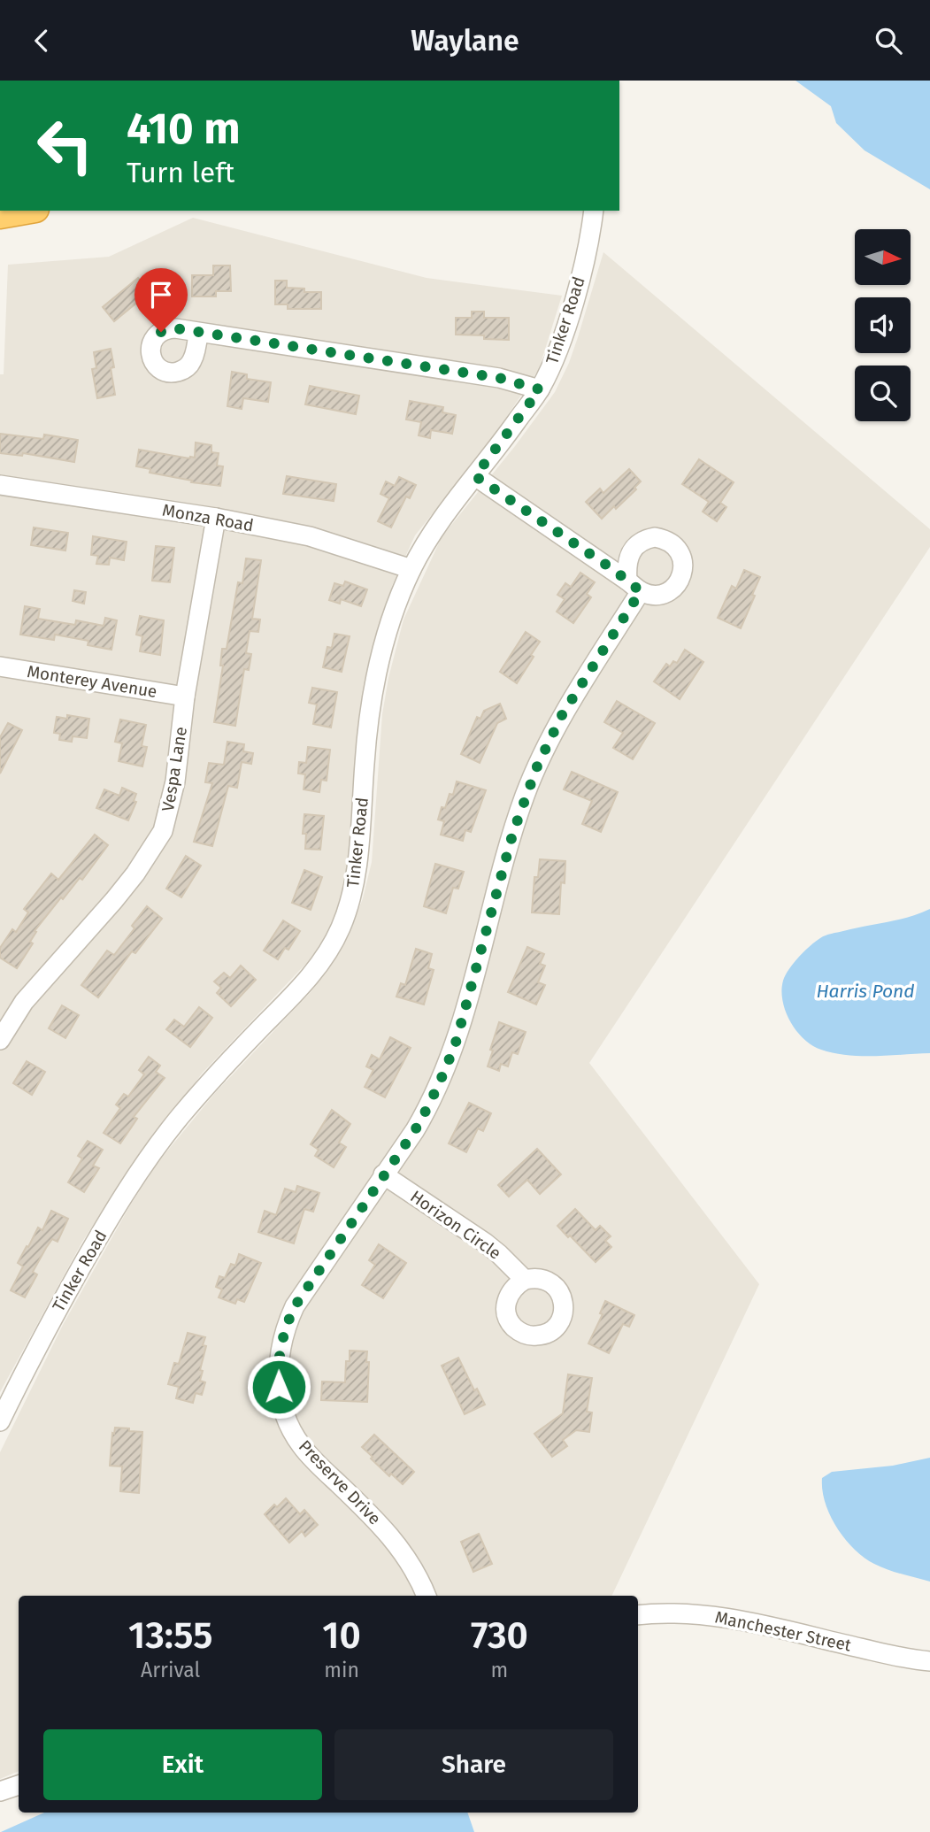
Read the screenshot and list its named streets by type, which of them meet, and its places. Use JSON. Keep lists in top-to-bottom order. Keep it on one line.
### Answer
{"streets":{"street":["Tinker Road","Monza Road","Monterey Avenue","Vespa Lane","Horizon Circle","Preserve Drive","Manchester Street"]},"crossings":[["Tinker Road","Monza Road"],["Tinker Road","Preserve Drive"],["Monza Road","Vespa Lane"],["Monterey Avenue","Vespa Lane"],["Horizon Circle","Preserve Drive"]],"water":["Harris Pond"],"north":"right","page":{"header":"Waylane","turn":["410 m","Turn left"],"eta":["13:55","Arrival","10","min","730","m"],"buttons":["Exit","Share"]}}
